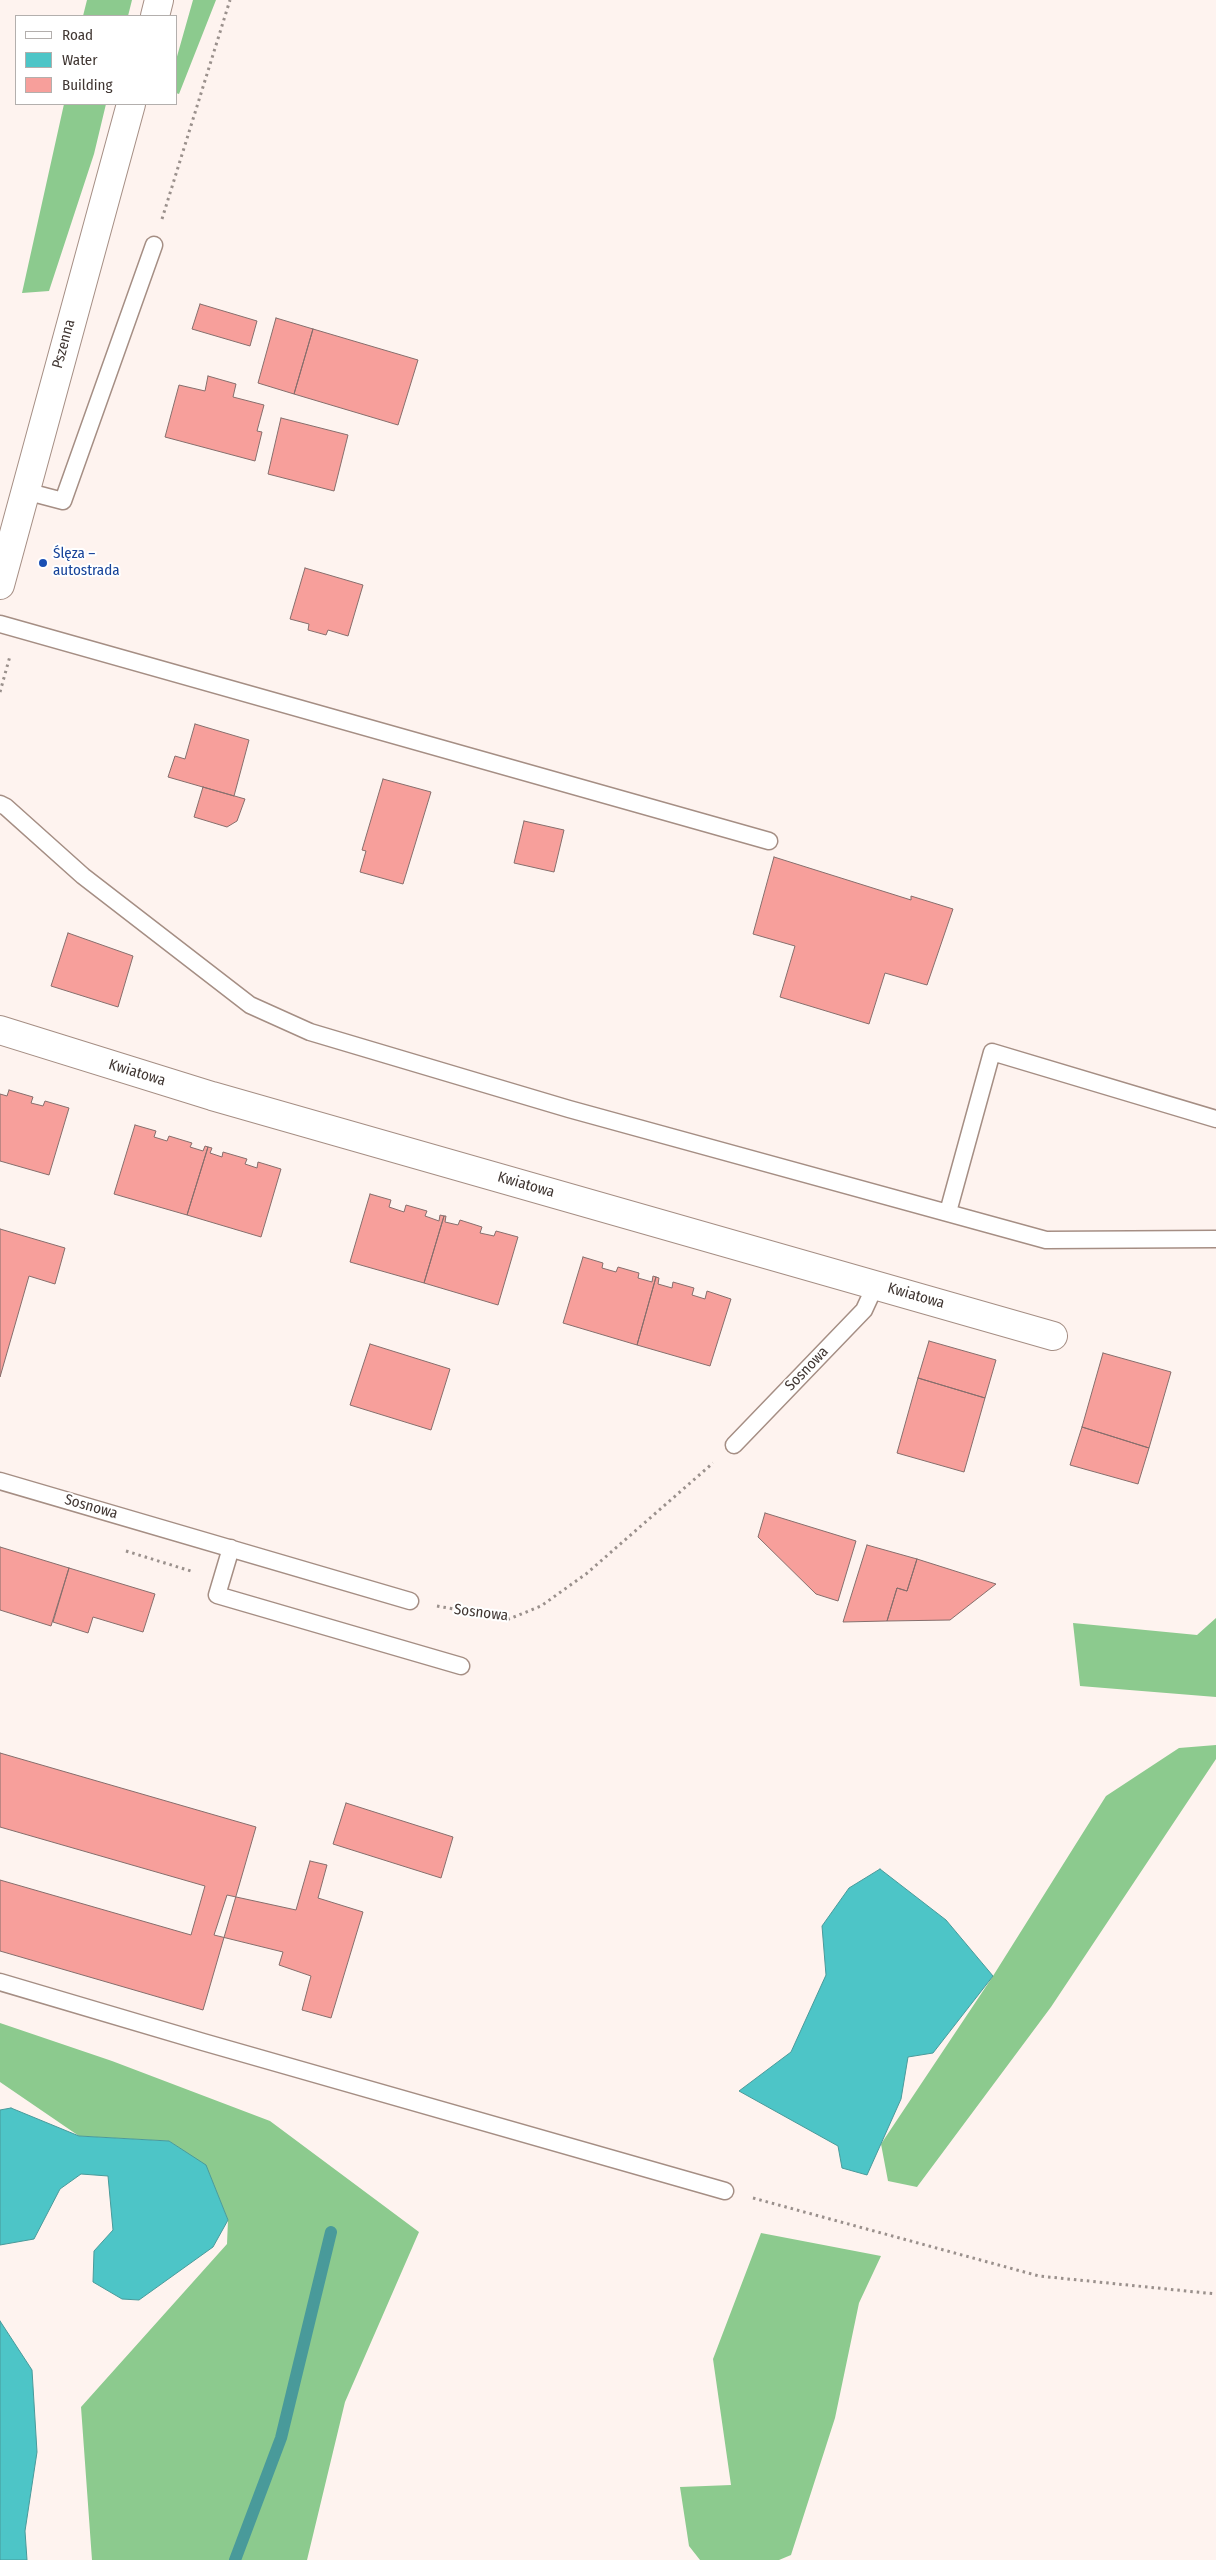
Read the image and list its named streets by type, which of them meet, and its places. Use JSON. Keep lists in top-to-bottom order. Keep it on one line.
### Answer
{"streets":{"street":["Pszenna","Kwiatowa"],"lane":["Sosnowa"]},"crossings":[["Kwiatowa","Sosnowa"]],"places":["Ślęza – autostrada"],"legend":["Road","Water","Building"]}
